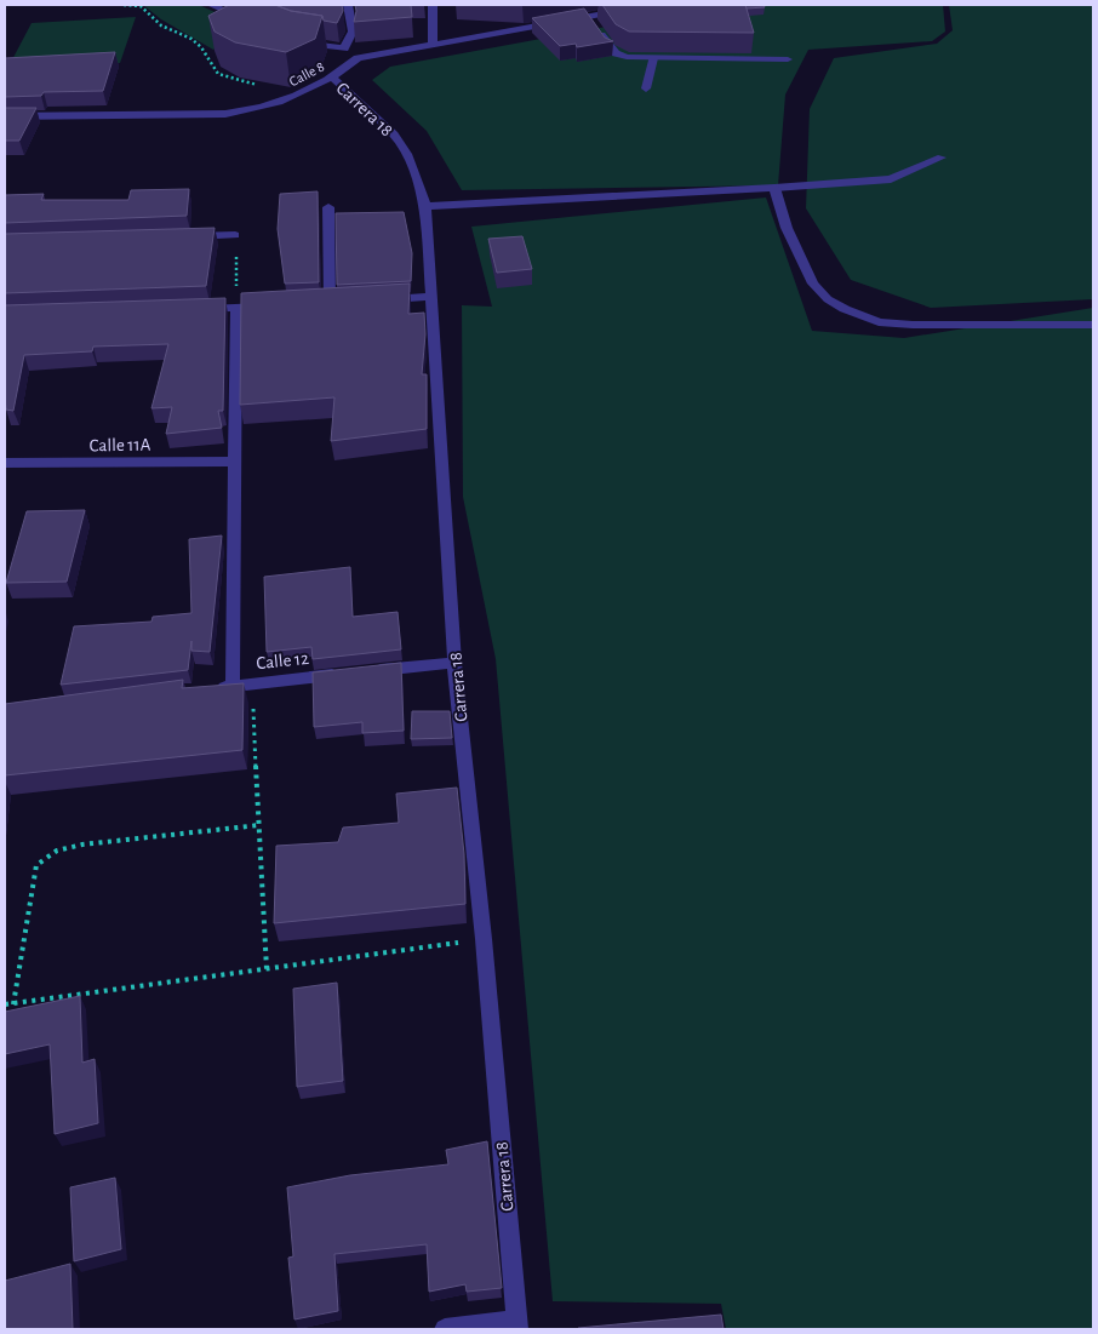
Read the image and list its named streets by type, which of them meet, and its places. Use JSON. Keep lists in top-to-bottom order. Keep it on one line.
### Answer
{"streets":{"street":["Calle 8","Carrera 18","Calle 11A","Calle 12"]},"crossings":[["Calle 8","Carrera 18"],["Carrera 18","Calle 12"]]}
